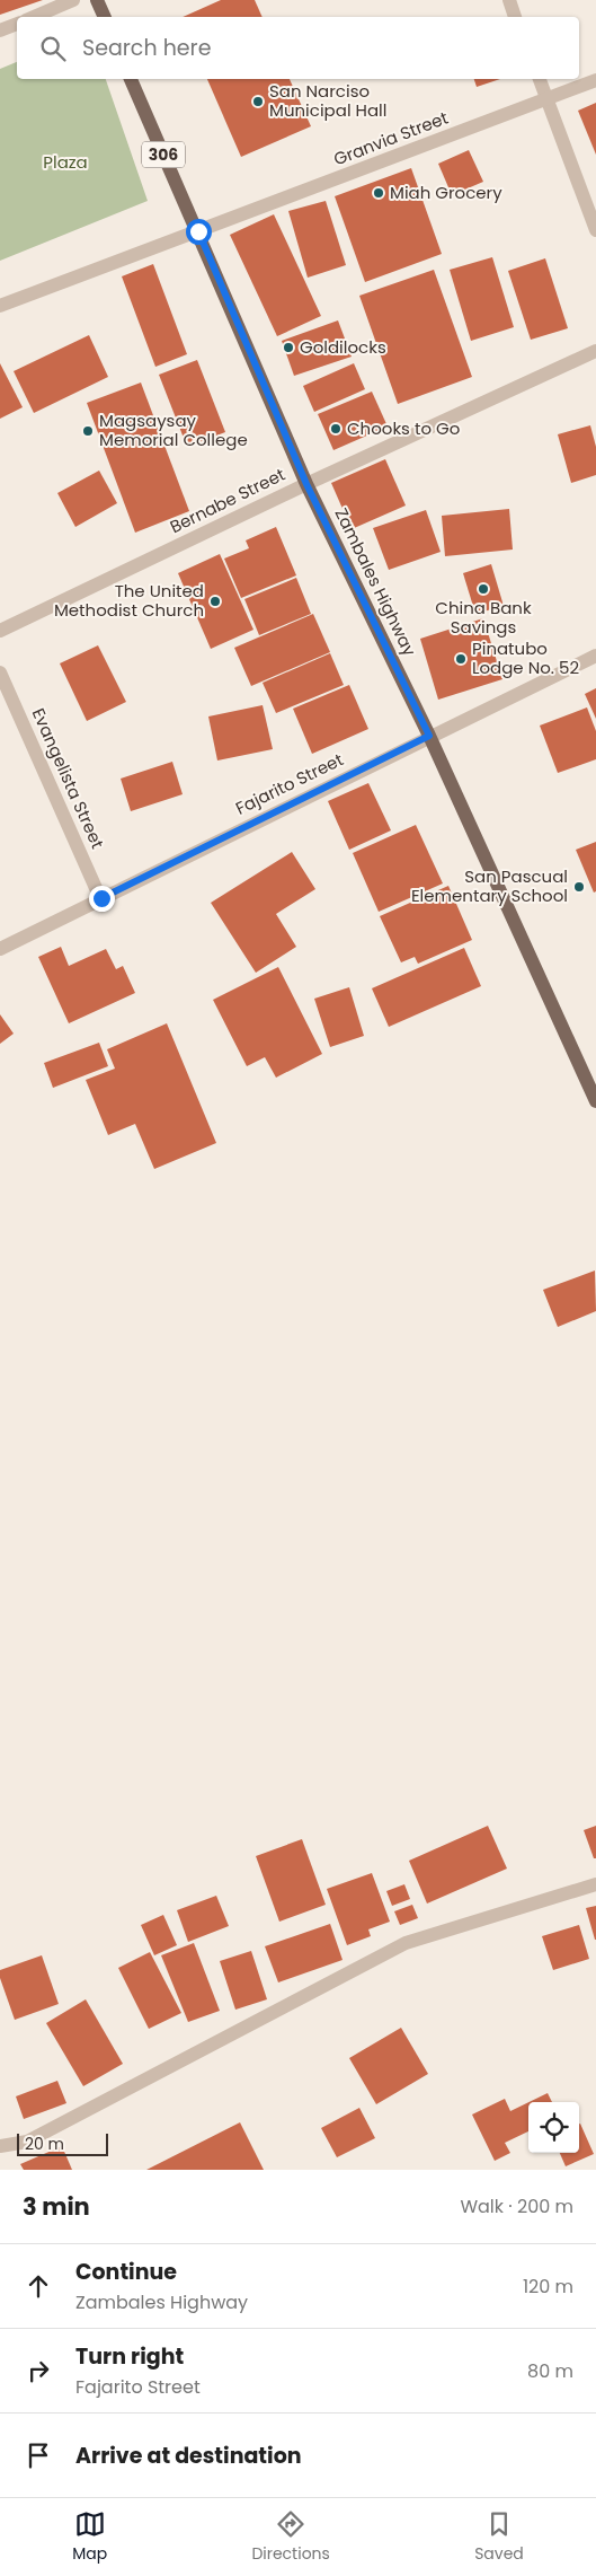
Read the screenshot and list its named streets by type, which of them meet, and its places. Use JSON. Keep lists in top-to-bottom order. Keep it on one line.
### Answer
{"streets":{"main road":["306","Zambales Highway"],"street":["Granvia Street","Bernabe Street","Evangelista Street","Fajarito Street"]},"crossings":[["Granvia Street","Zambales Highway"],["Bernabe Street","Zambales Highway"],["Zambales Highway","Fajarito Street"],["Evangelista Street","Fajarito Street"]],"parks":["Plaza"],"places":["San Narciso Municipal Hall","Miah Grocery","Goldilocks","Chooks to Go","Magsaysay Memorial College","China Bank Savings","The United Methodist Church","Pinatubo Lodge No. 52","San Pascual Elementary School"],"scale_bar":"20 m","page":{"search":"Search here","scale":"20 m","heading":["3 min","Walk · 200 m"],"list":[["Continue","Zambales Highway","120 m"],["Turn right","Fajarito Street","80 m"],"Arrive at destination"],"nav":["Map","Directions","Saved"]}}
